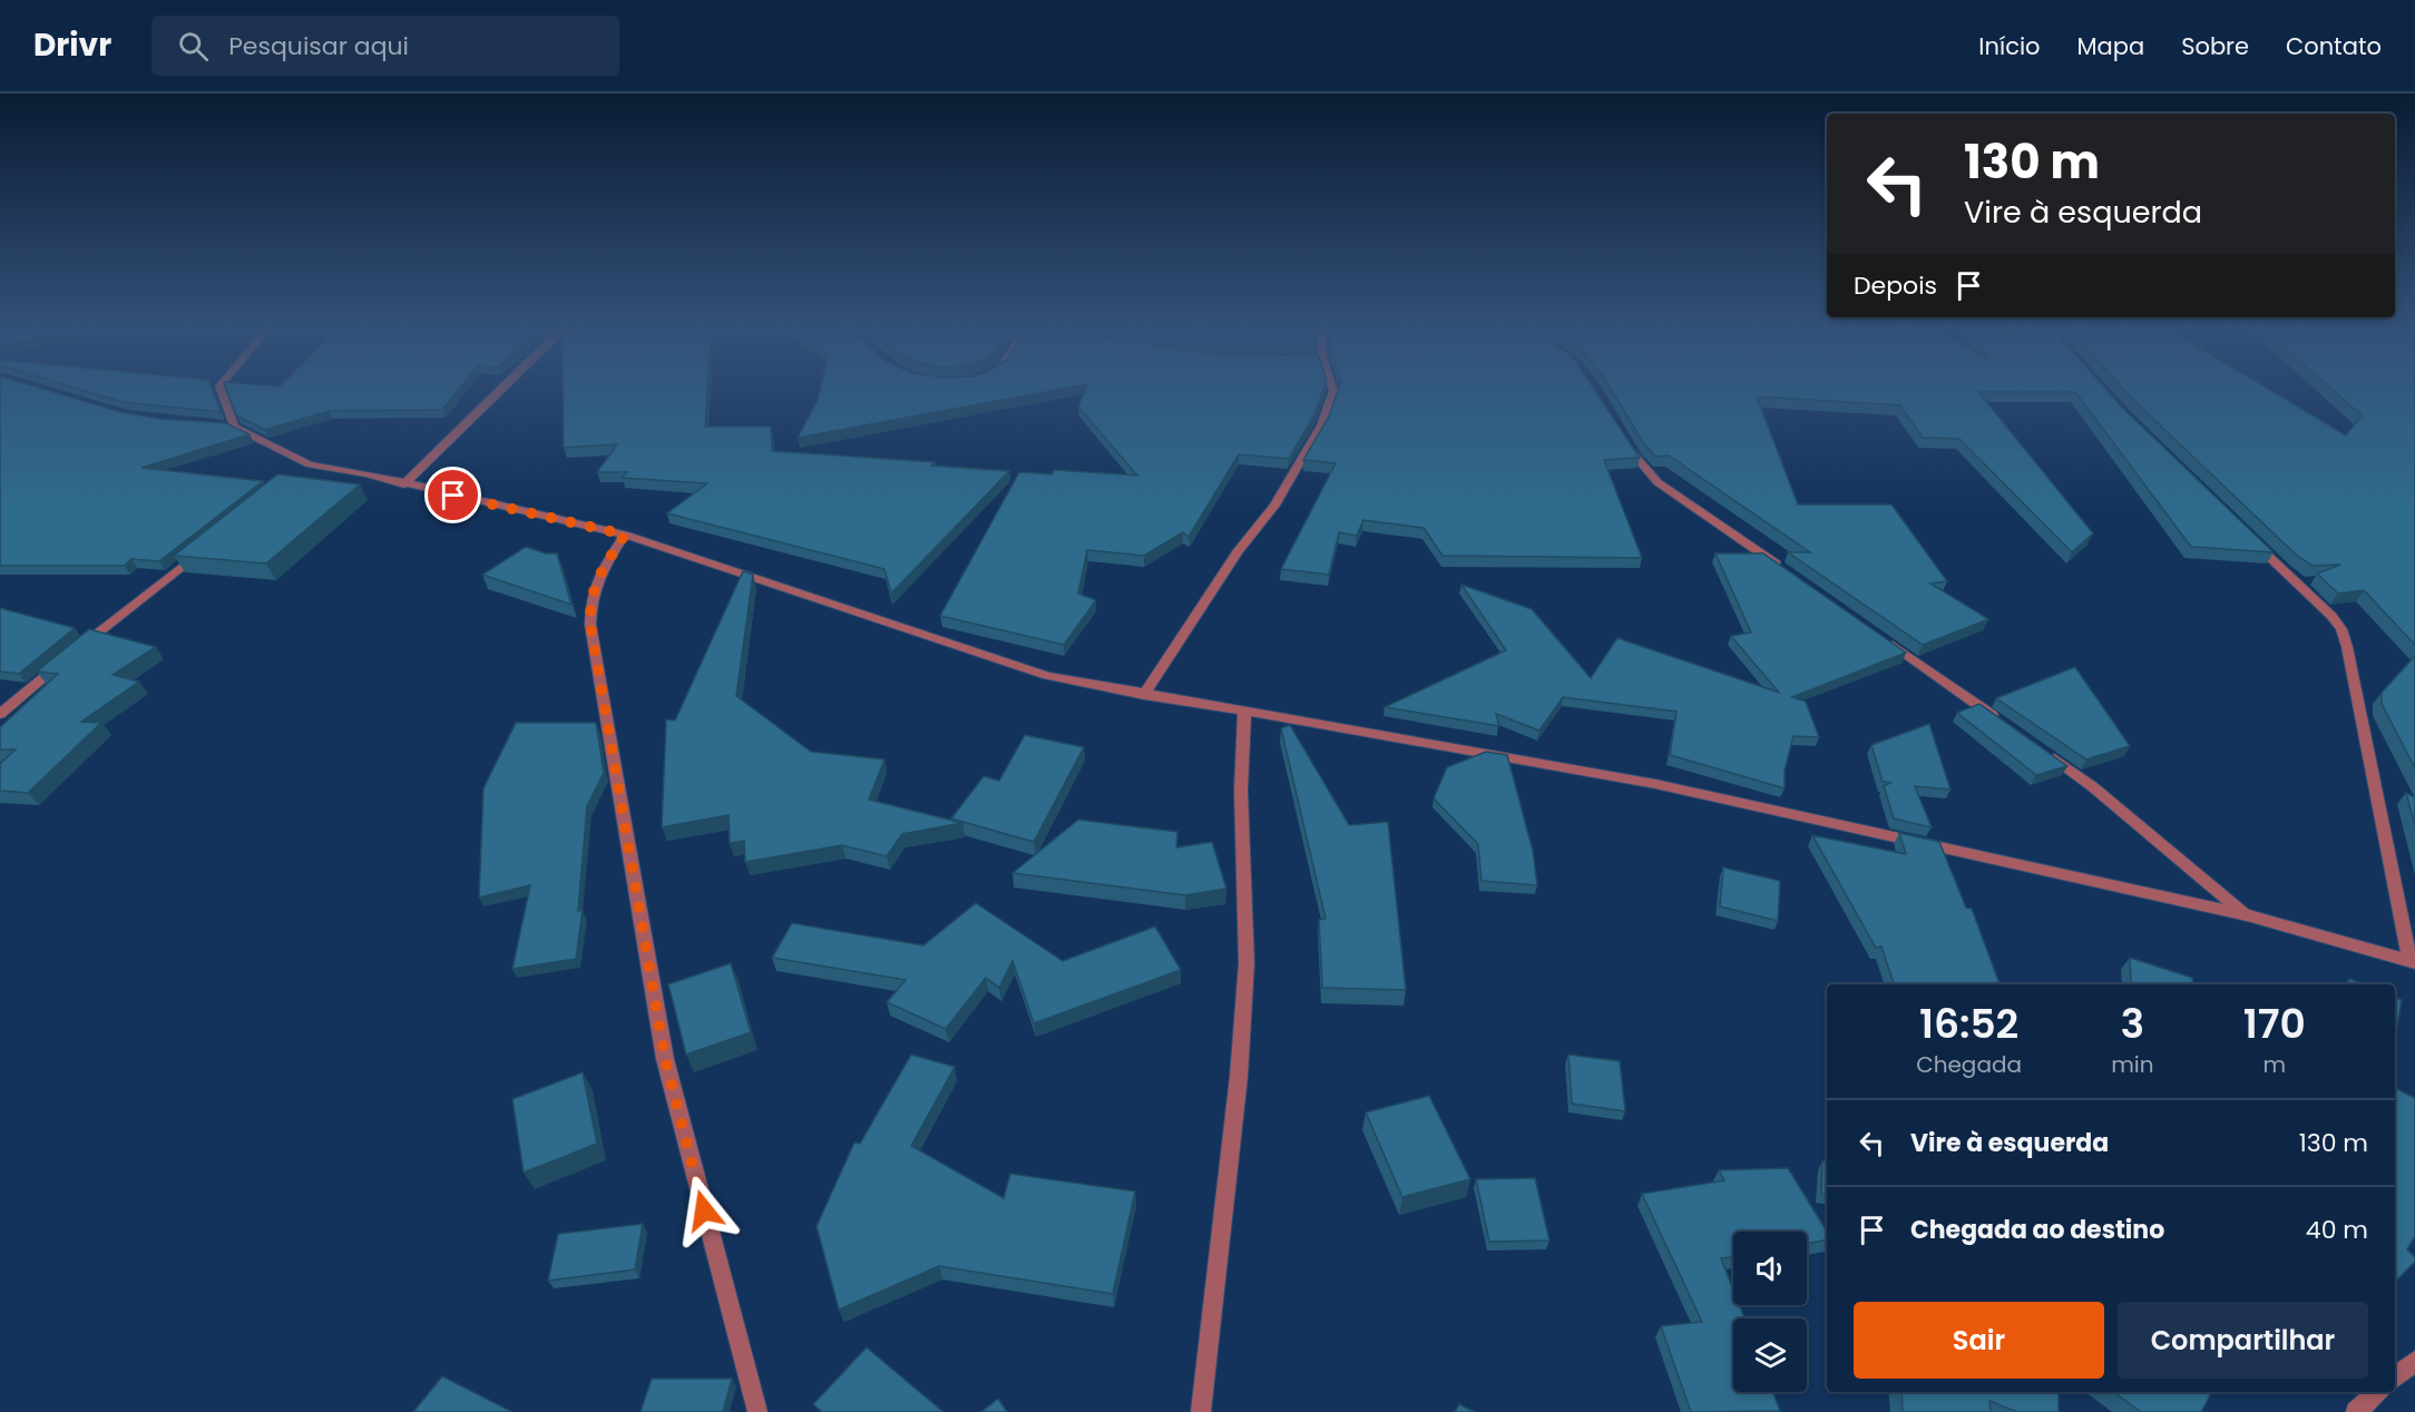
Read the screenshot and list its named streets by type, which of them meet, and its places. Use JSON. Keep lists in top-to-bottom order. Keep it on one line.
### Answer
{"page":{"header":"Drivr","search":"Pesquisar aqui","nav":["Início","Mapa","Sobre","Contato"],"turn":["130 m","Vire à esquerda"],"then":"Depois","eta":["16:52","Chegada","3","min","170","m"],"list":[{"name":"Vire à esquerda","value":"130 m"},{"name":"Chegada ao destino","value":"40 m"}],"buttons":["Sair","Compartilhar"]}}
